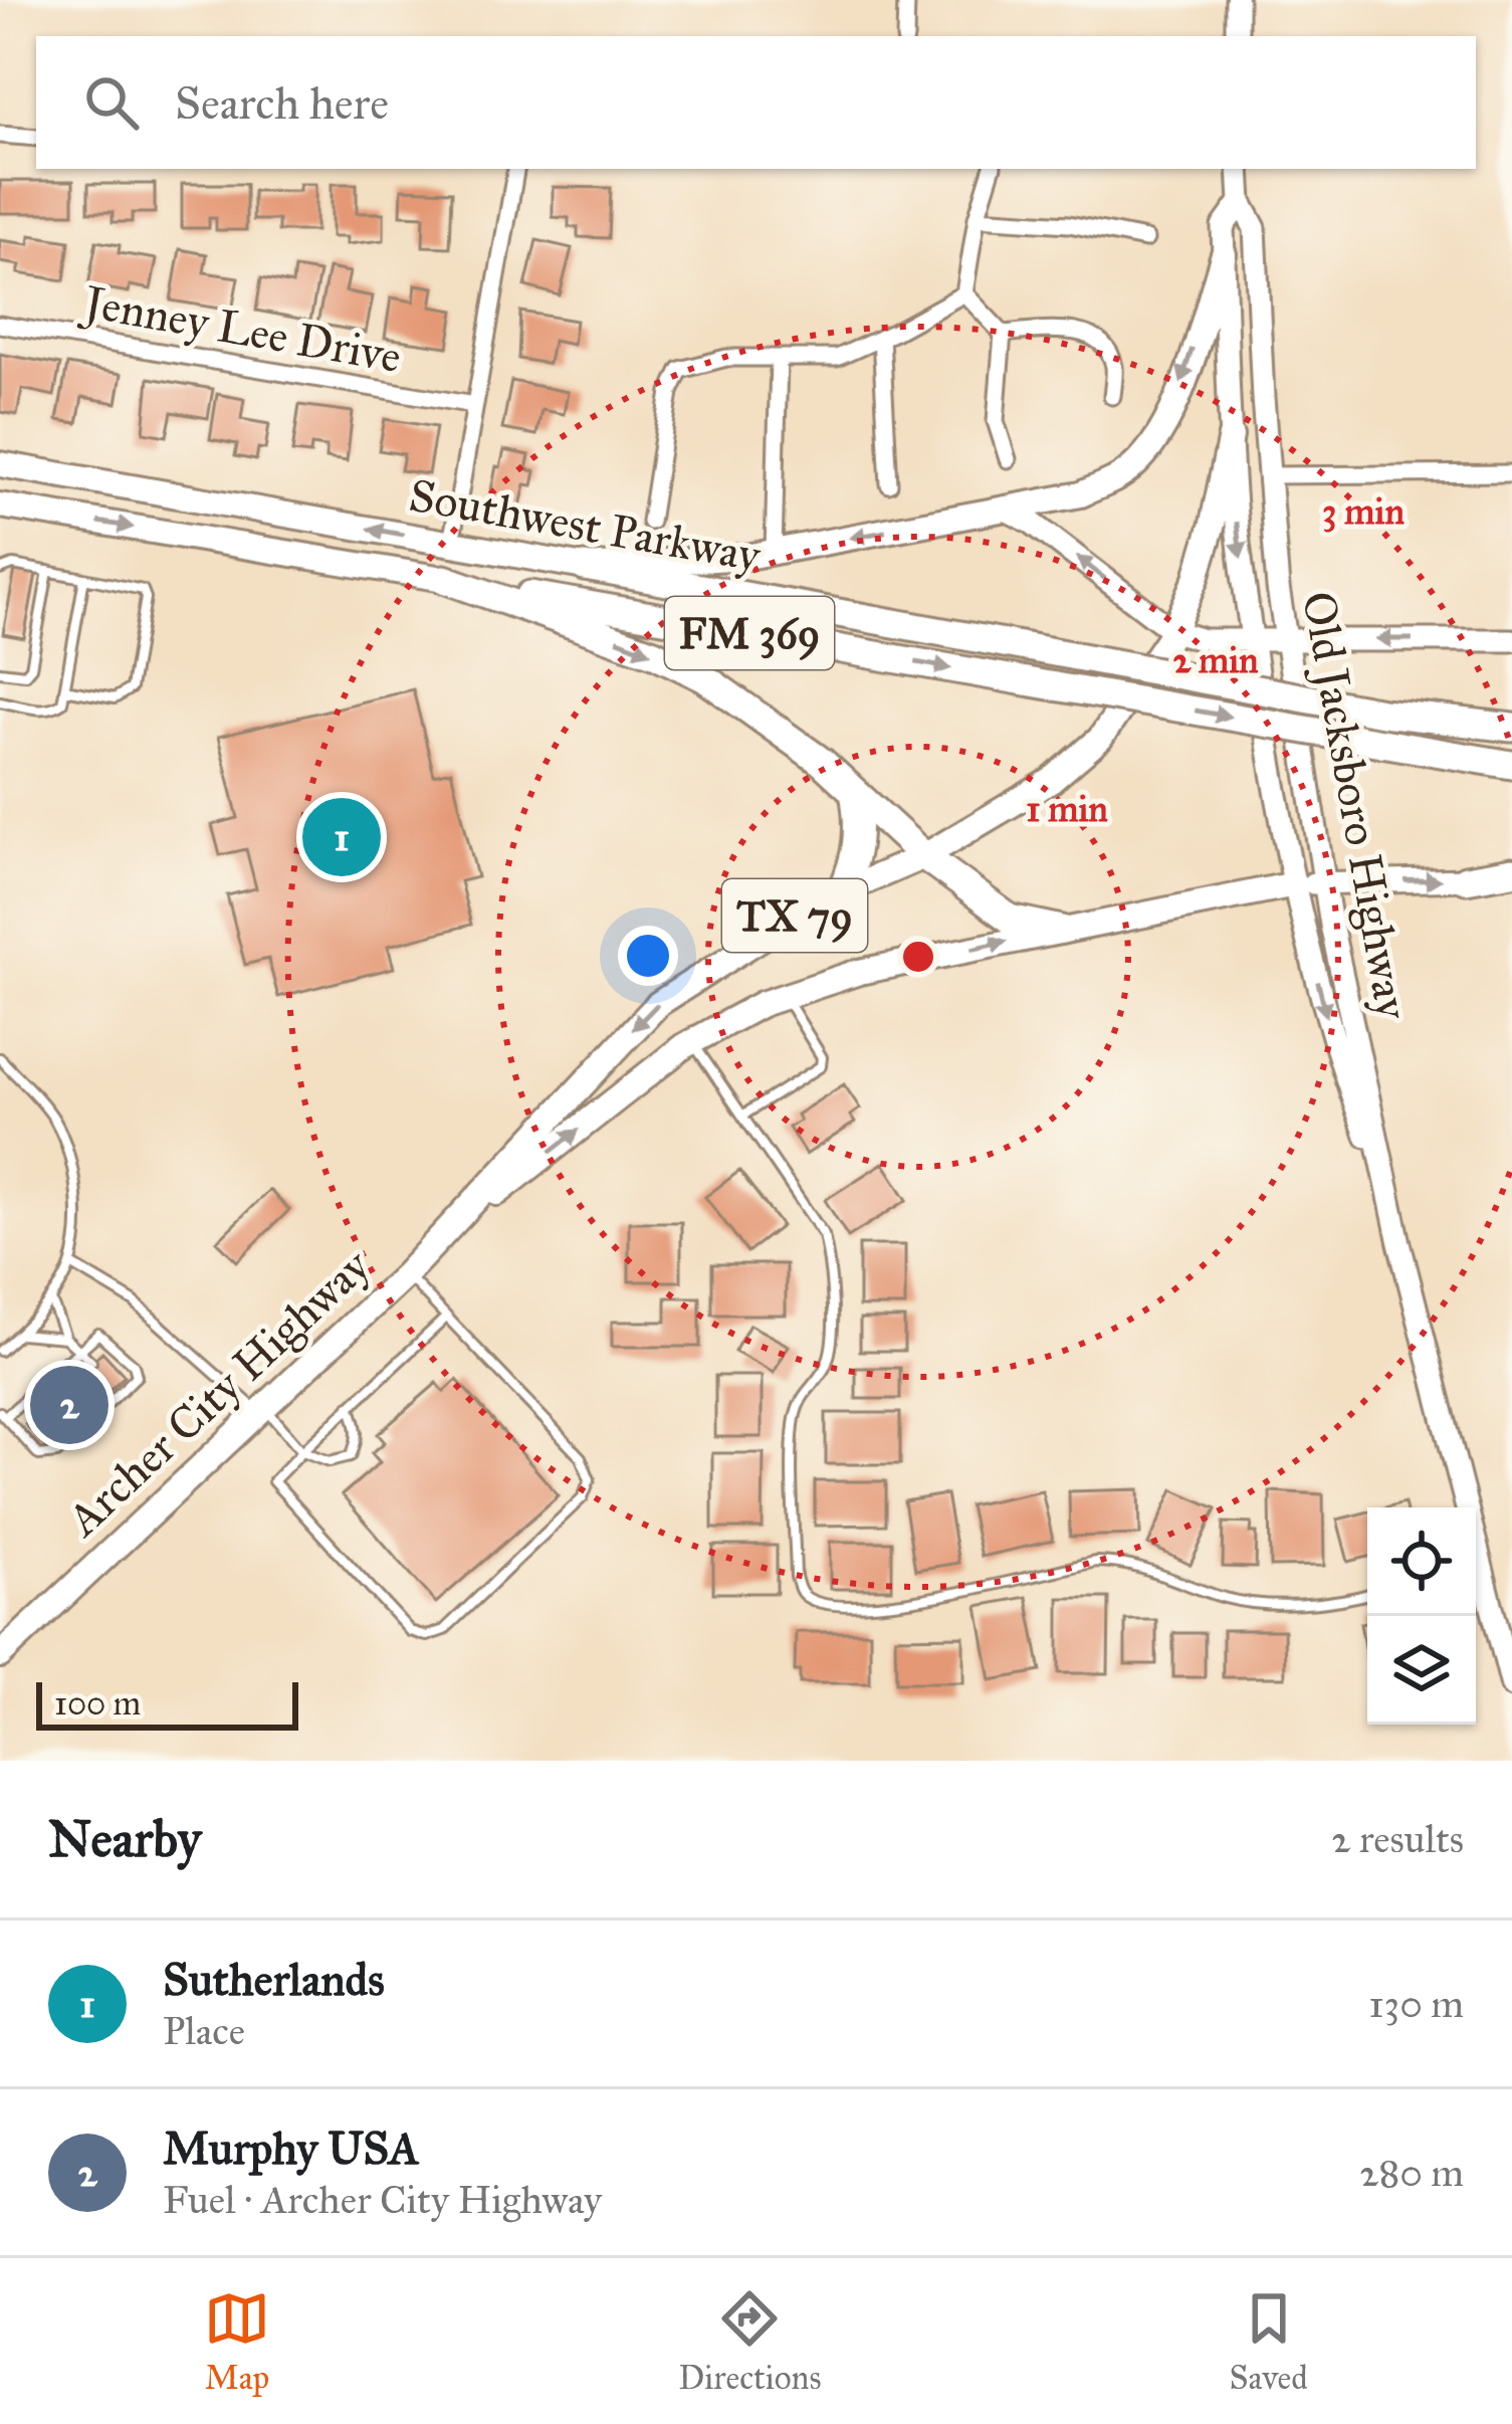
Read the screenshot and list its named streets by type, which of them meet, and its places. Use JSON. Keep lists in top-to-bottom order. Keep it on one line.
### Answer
{"streets":{"highway":["Southwest Parkway","FM 369","TX 79"],"main road":["Old Jacksboro Highway","Archer City Highway"],"street":["Jenney Lee Drive"]},"crossings":[["Old Jacksboro Highway","TX 79"],["Old Jacksboro Highway","Archer City Highway"],["TX 79","Archer City Highway"]],"scale_bar":"100 m","page":{"search":"Search here","pins":["1","2"],"scale":"100 m","heading":["Nearby","2 results"],"list":[{"mark":"1","name":"Sutherlands","note":"Place","value":"130 m"},{"mark":"2","name":"Murphy USA","note":"Fuel · Archer City Highway","value":"280 m"}],"nav":["Map","Directions","Saved"]},"rings":["3 min","2 min","1 min"]}
